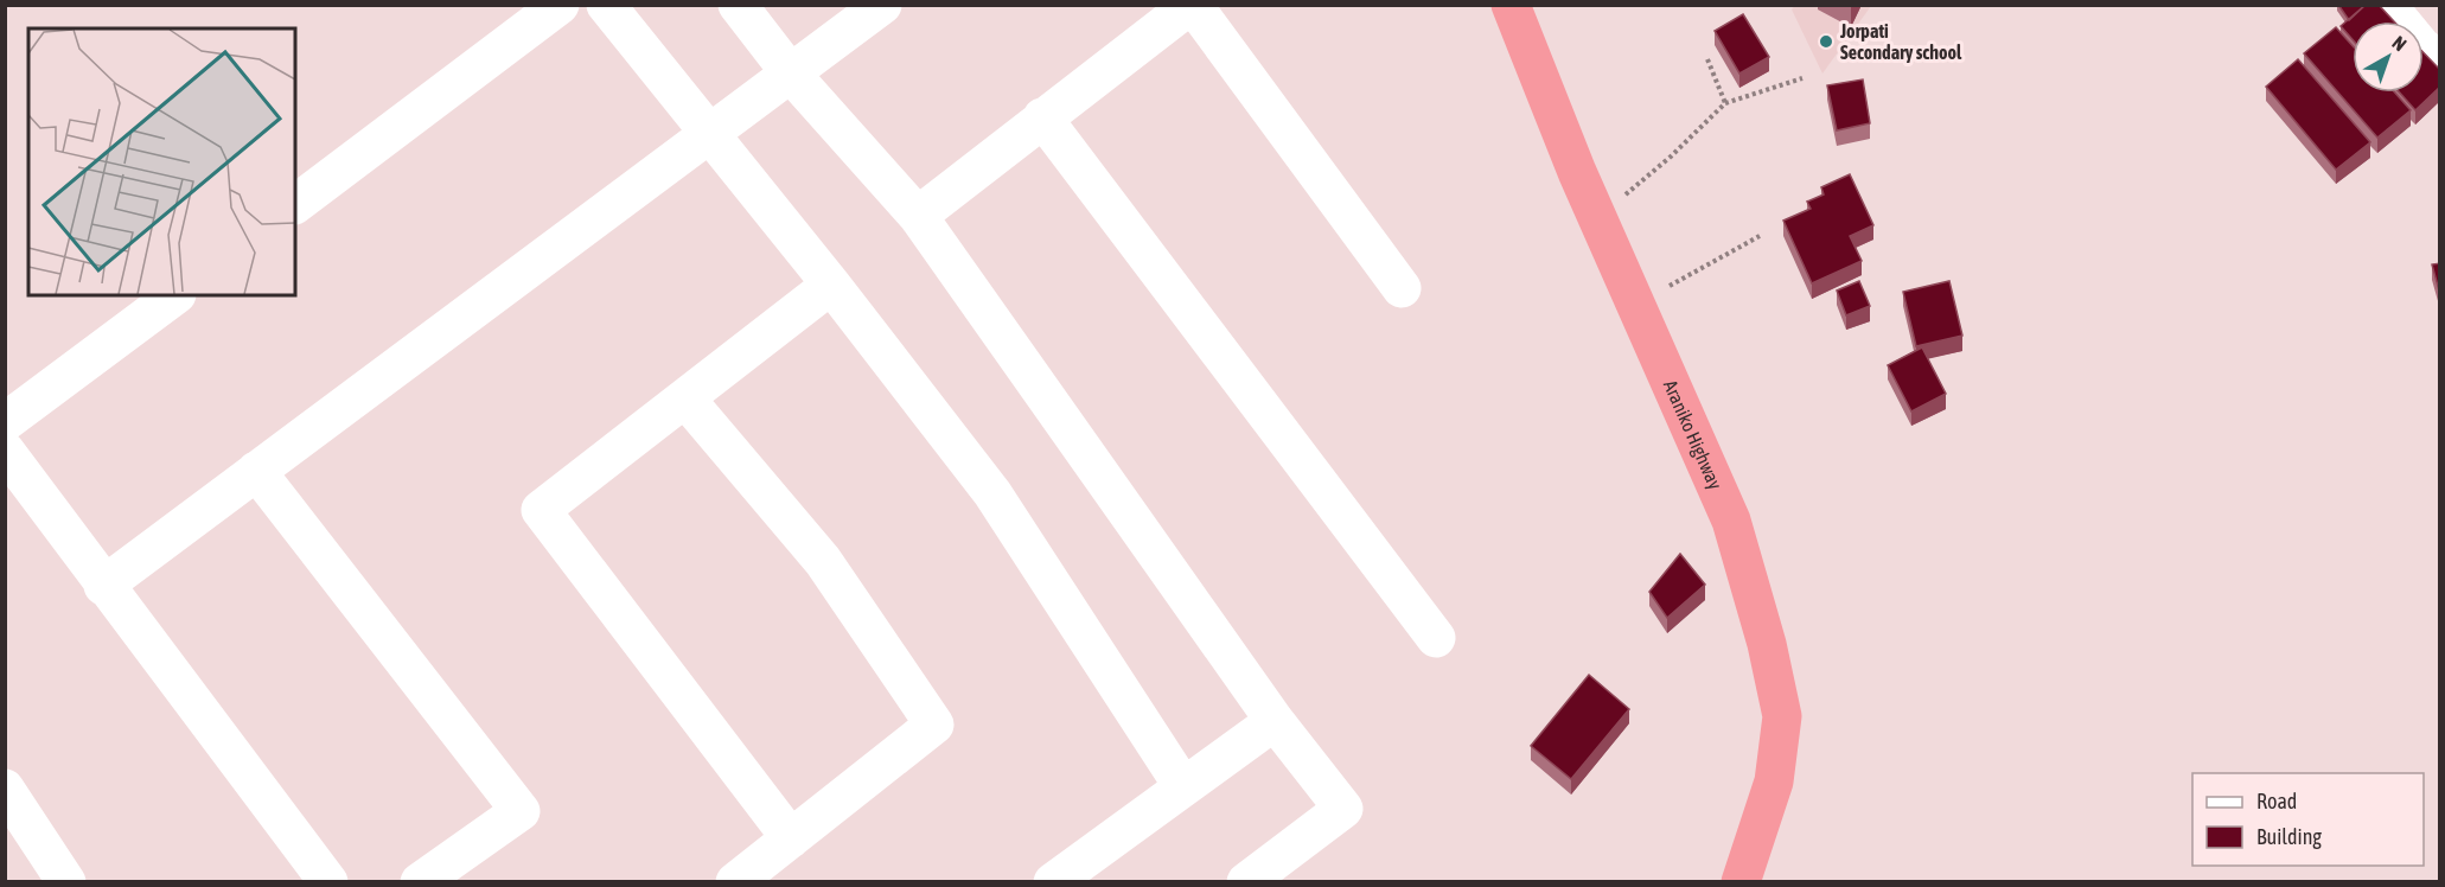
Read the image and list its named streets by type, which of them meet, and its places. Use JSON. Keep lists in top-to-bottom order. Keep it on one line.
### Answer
{"streets":{"highway":["Araniko Highway"]},"places":["Jorpati Secondary school"],"legend":["Road","Building"],"north":"top right"}
